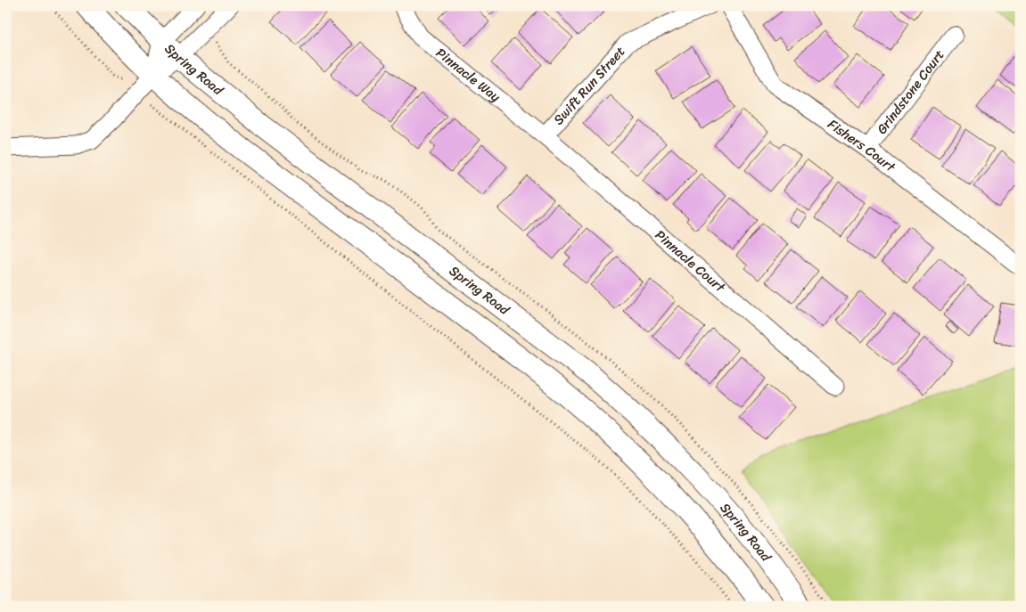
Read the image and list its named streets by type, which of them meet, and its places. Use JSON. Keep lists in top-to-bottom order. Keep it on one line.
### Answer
{"streets":{"main road":["Spring Road"],"street":["Pinnacle Way","Swift Run Street","Grindstone Court","Fishers Court","Pinnacle Court"]},"crossings":[["Pinnacle Way","Swift Run Street"],["Pinnacle Way","Pinnacle Court"],["Swift Run Street","Pinnacle Court"],["Grindstone Court","Fishers Court"]]}
